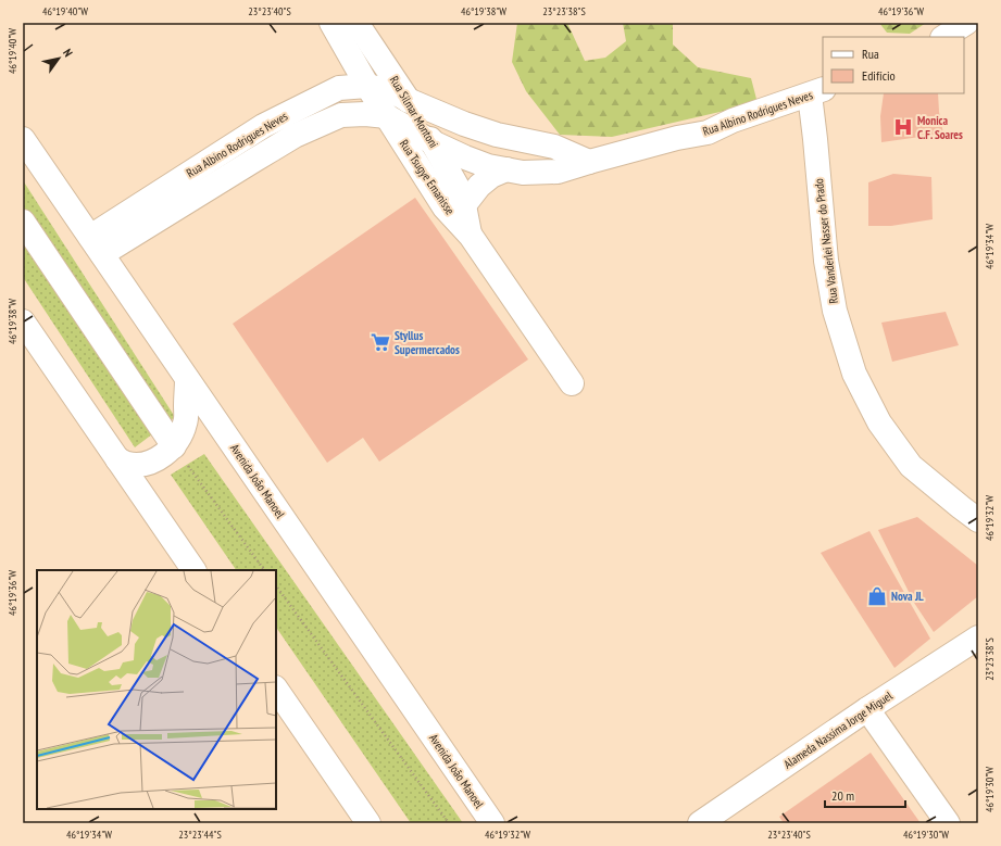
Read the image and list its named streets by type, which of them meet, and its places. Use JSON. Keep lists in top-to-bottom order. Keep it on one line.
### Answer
{"streets":{"street":["Rua Silmar Montoni","Rua Albino Rodrigues Neves","Rua Tsugye Emanisse","Rua Vanderlei Nasser do Prado","Avenida João Manoel","Alameda Nassima Jorge Miguel"]},"crossings":[["Rua Silmar Montoni","Rua Albino Rodrigues Neves"],["Rua Silmar Montoni","Rua Tsugye Emanisse"],["Rua Albino Rodrigues Neves","Rua Tsugye Emanisse"],["Rua Albino Rodrigues Neves","Rua Vanderlei Nasser do Prado"],["Rua Albino Rodrigues Neves","Avenida João Manoel"]],"places":{"hospital":["Monica C.F. Soares"],"supermarket":["Styllus Supermercados"],"shop":["Nova JL"]},"legend":["Rua","Edifício"],"scale_bar":"20 m","north":"top right","coordinates":["46°19'40\"W","23°23'40\"S","46°19'38\"W","23°23'38\"S","46°19'36\"W","46°19'34\"W","46°19'32\"W","46°19'30\"W","23°23'44\"S"]}
